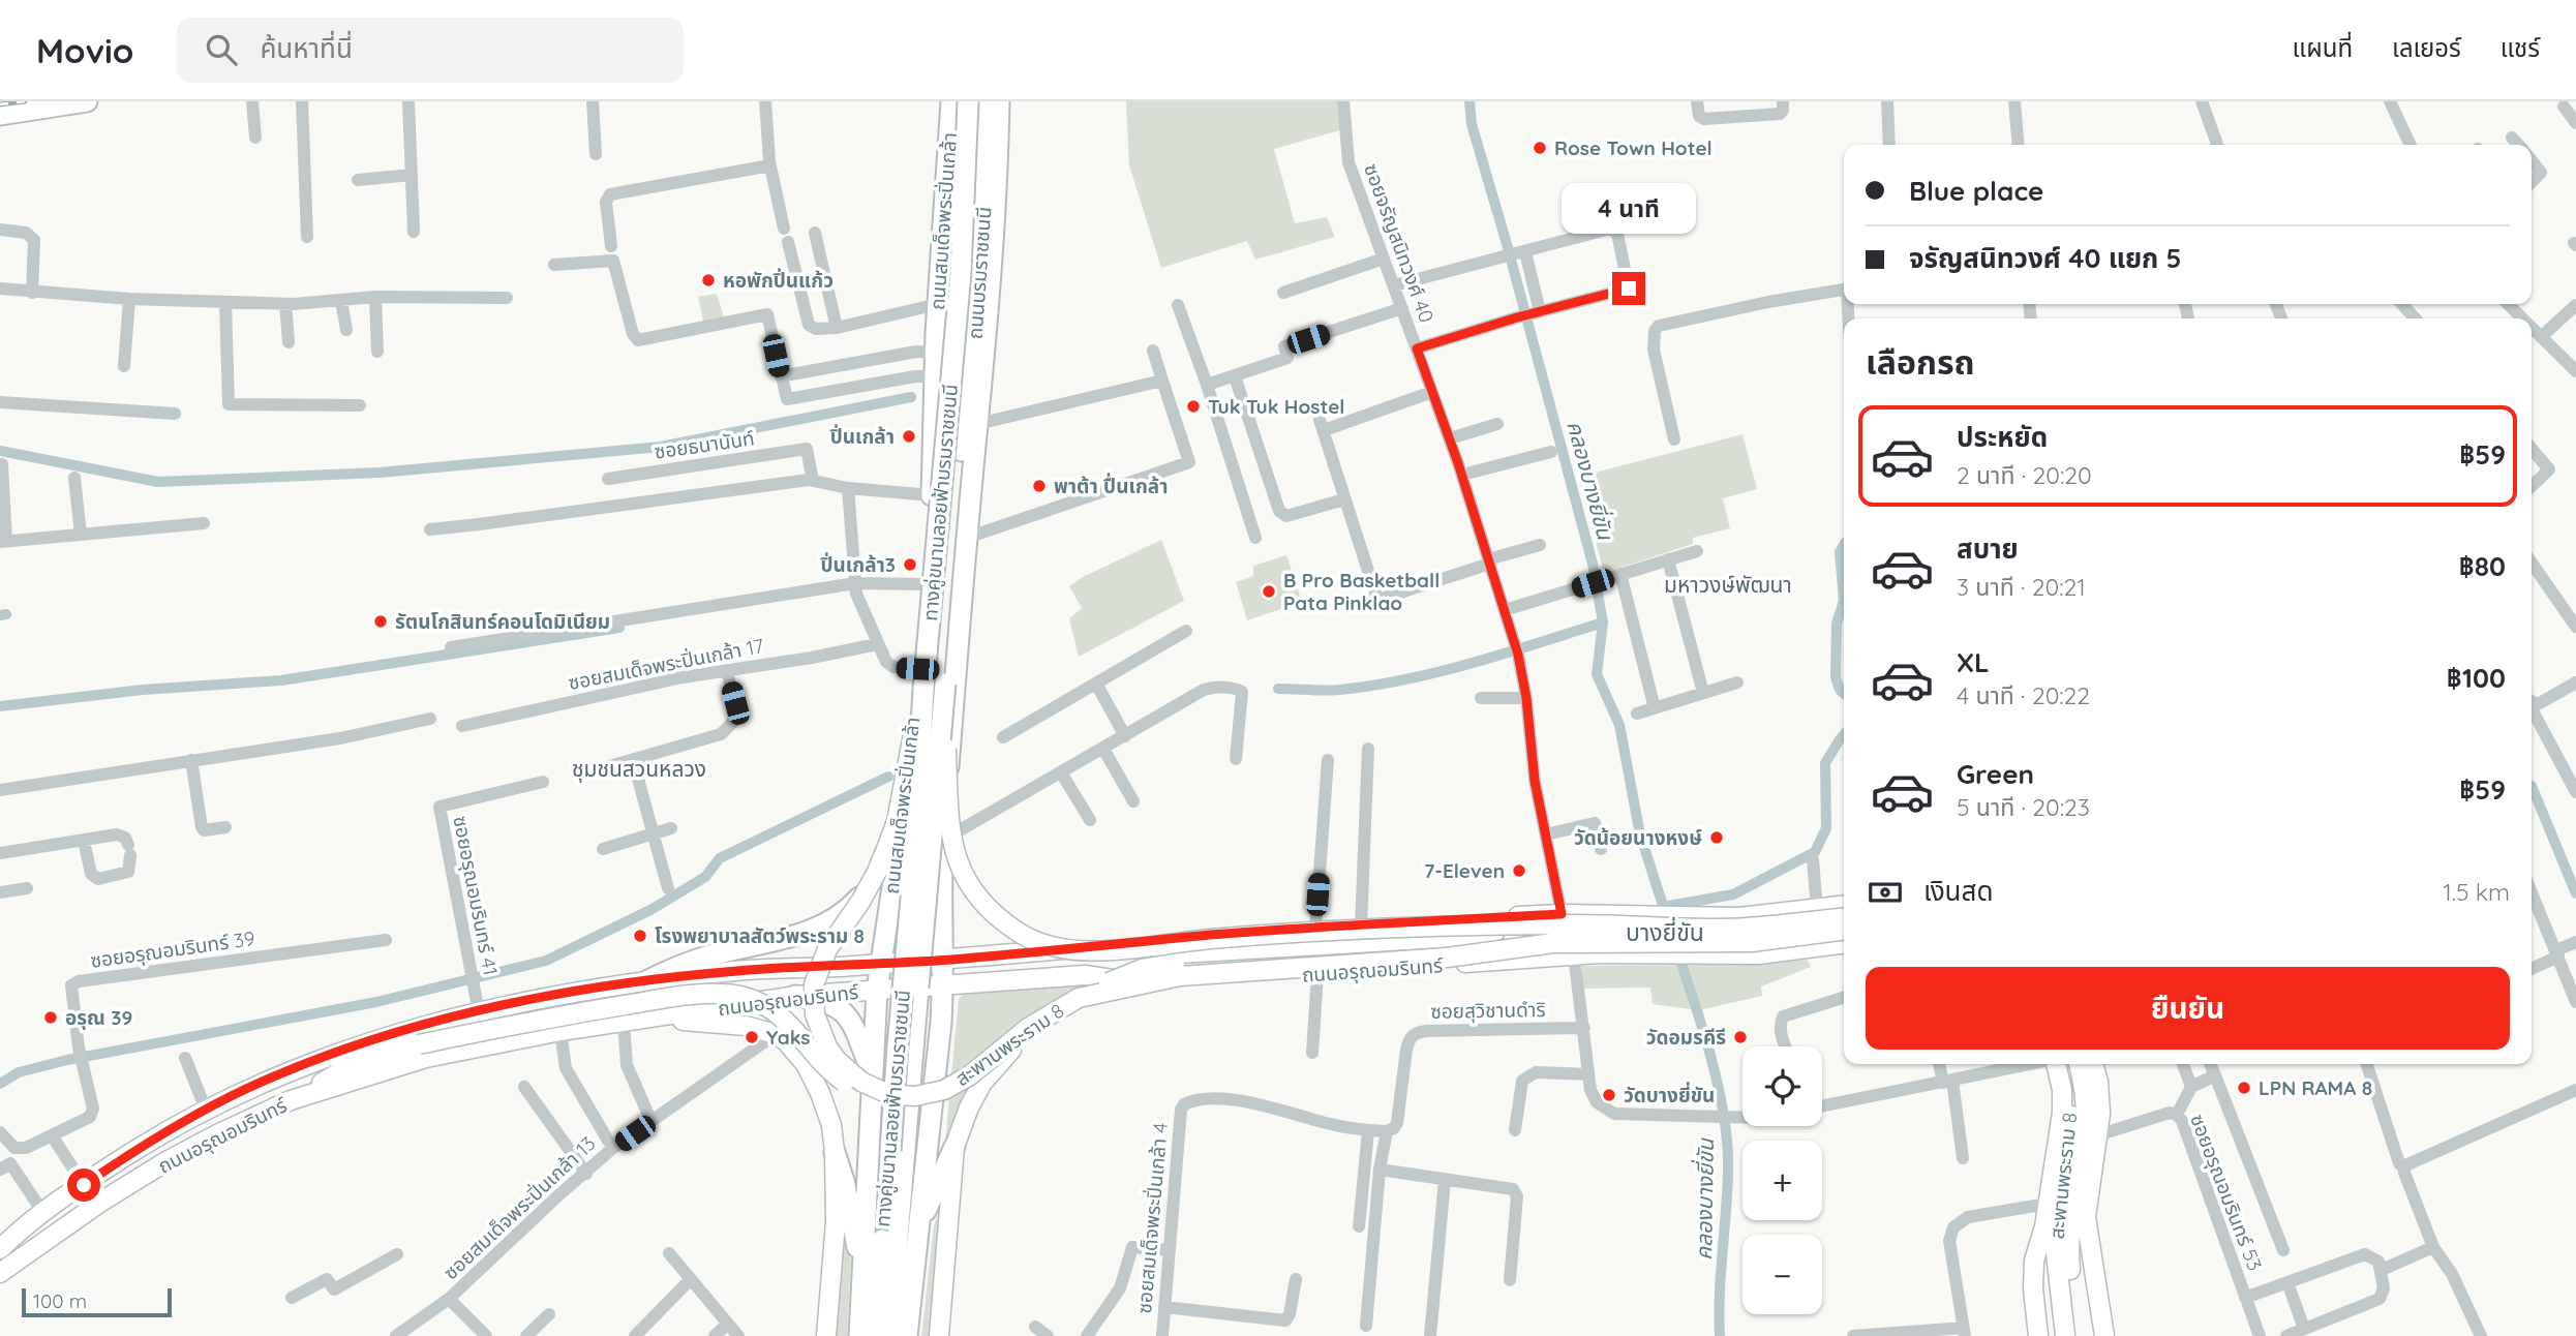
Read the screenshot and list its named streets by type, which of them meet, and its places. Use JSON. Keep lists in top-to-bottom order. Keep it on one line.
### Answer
{"streets":{"main road":["ถนนสมเด็จพระปิ่นเกล้า","ถนนบรมราชชนนี","ทางคู่ขนานลอยฟ้าบรมราชชนนี","ถนนอรุณอมรินทร์","สะพานพระราม 8"],"street":["ซอยจรัญสนิทวงศ์ 40","ซอยธนานันท์","ซอยสมเด็จพระปิ่นเกล้า 17","ซอยอรุณอมรินทร์ 41","ซอยอรุณอมรินทร์ 39","ซอยสุวิชานดำริ","ซอยอรุณอมรินทร์ 53","ซอยสมเด็จพระปิ่นเกล้า 13","ซอยสมเด็จพระปิ่นเกล้า 4"]},"crossings":[["ถนนสมเด็จพระปิ่นเกล้า","ถนนบรมราชชนนี"],["ถนนสมเด็จพระปิ่นเกล้า","ทางคู่ขนานลอยฟ้าบรมราชชนนี"],["ถนนสมเด็จพระปิ่นเกล้า","ถนนอรุณอมรินทร์"],["ถนนสมเด็จพระปิ่นเกล้า","สะพานพระราม 8"],["ซอยจรัญสนิทวงศ์ 40","ถนนอรุณอมรินทร์"],["ถนนบรมราชชนนี","ทางคู่ขนานลอยฟ้าบรมราชชนนี"],["ทางคู่ขนานลอยฟ้าบรมราชชนนี","สะพานพระราม 8"],["ซอยอรุณอมรินทร์ 41","ถนนอรุณอมรินทร์"]],"districts":["มหาวงษ์พัฒนา","ชุมชนสวนหลวง","บางยี่ขัน"],"water":["คลองบางยี่ขัน"],"places":["Rose Town Hotel","หอพักปิ่นแก้ว","Tuk Tuk Hostel","ปิ่นเกล้า","พาต้า ปื่นเกล้า","ปิ่นเกล้า3","B Pro Basketball Pata Pinklao","รัตนโกสินทร์คอนโดมิเนียม","วัดน้อยนางหงษ์","7-Eleven","โรงพยาบาลสัตว์พระราม 8","อรุณ 39","Yaks","วัดอมรคีรี","LPN RAMA 8","วัดบางยี่ขัน"],"scale_bar":"100 m","page":{"header":"Movio","search":"ค้นหาที่นี่","nav":["แผนที่","เลเยอร์","แชร์"],"banner":["Blue place","จรัญสนิทวงศ์ 40 แยก 5"],"bubble":"4 นาที","heading":"เลือกรถ","list":[{"name":"ประหยัด","note":"2 นาที · 20:20","value":"฿59"},{"name":"สบาย","note":"3 นาที · 20:21","value":"฿80"},{"name":"XL","note":"4 นาที · 20:22","value":"฿100"},{"name":"Green","note":"5 นาที · 20:23","value":"฿59"}],"pay":["เงินสด","1.5 km"],"buttons":"ยืนยัน","map_buttons":["+","−"],"scale":"100 m"}}
